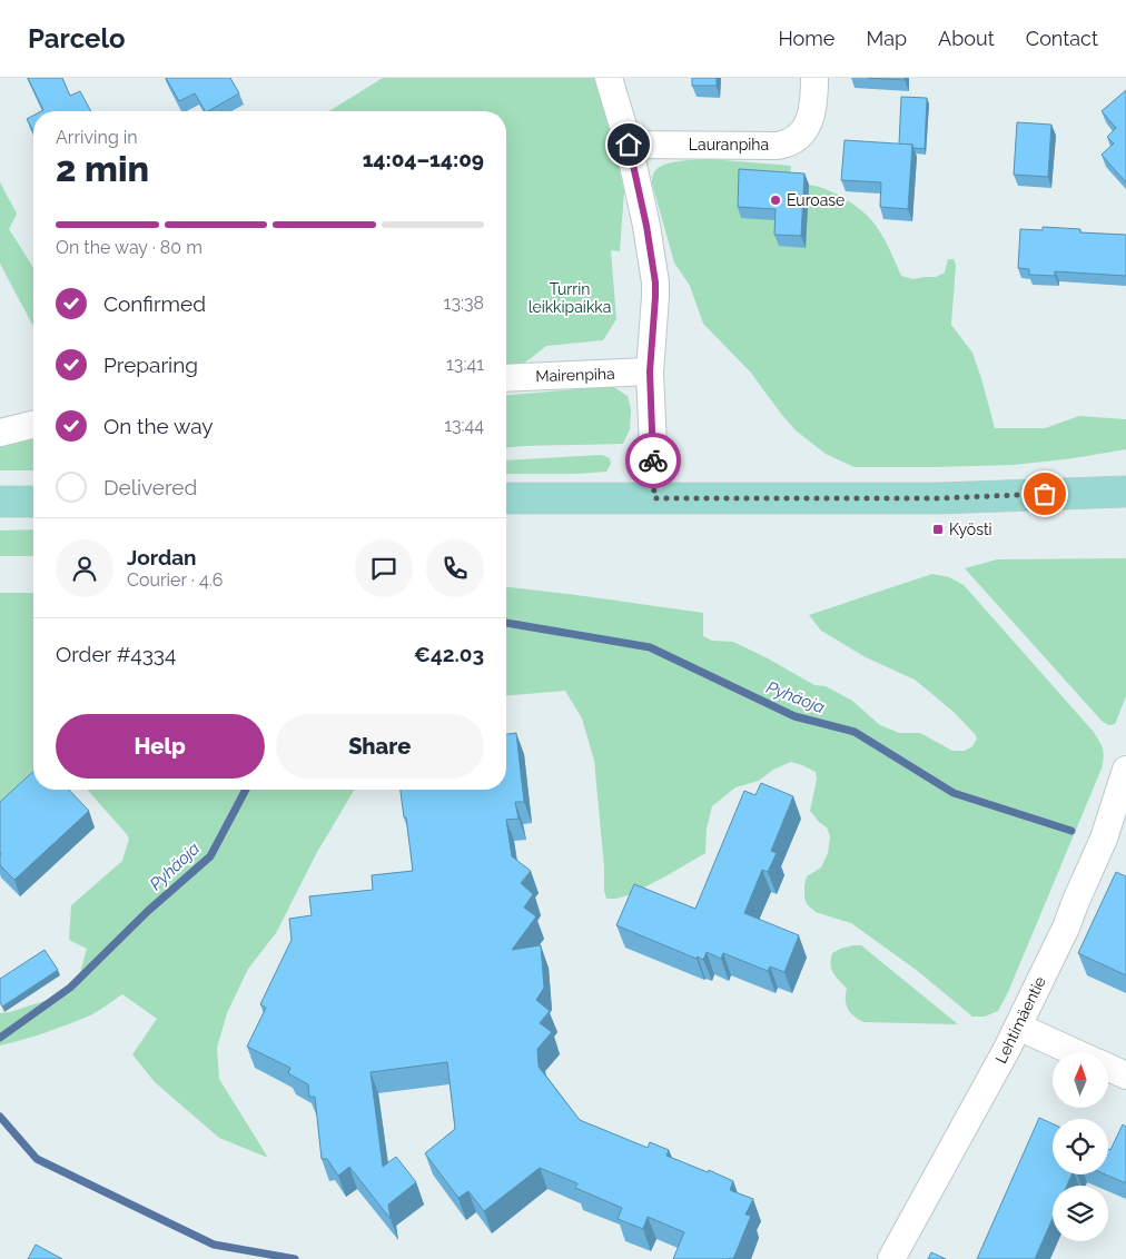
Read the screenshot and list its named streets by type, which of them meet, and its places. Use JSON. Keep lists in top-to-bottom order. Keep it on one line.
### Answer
{"streets":{"street":["Lauranpiha","Mairenpiha","Lehtimäentie"]},"water":["Pyhäoja"],"parks":["Turrin leikkipaikka"],"places":{"other":["Euroase"],"transit":["Kyösti"]},"north":"top","page":{"header":"Parcelo","nav":["Home","Map","About","Contact"],"heading":["2 min","Arriving in","14:04–14:09"],"panel":["Jordan","Courier · 4.6","Order #4334","€42.03"],"bar":"On the way · 80 m","list":[["Confirmed","13:38"],["Preparing","13:41"],["On the way","13:44"],"Delivered"],"buttons":["Help","Share"]}}
